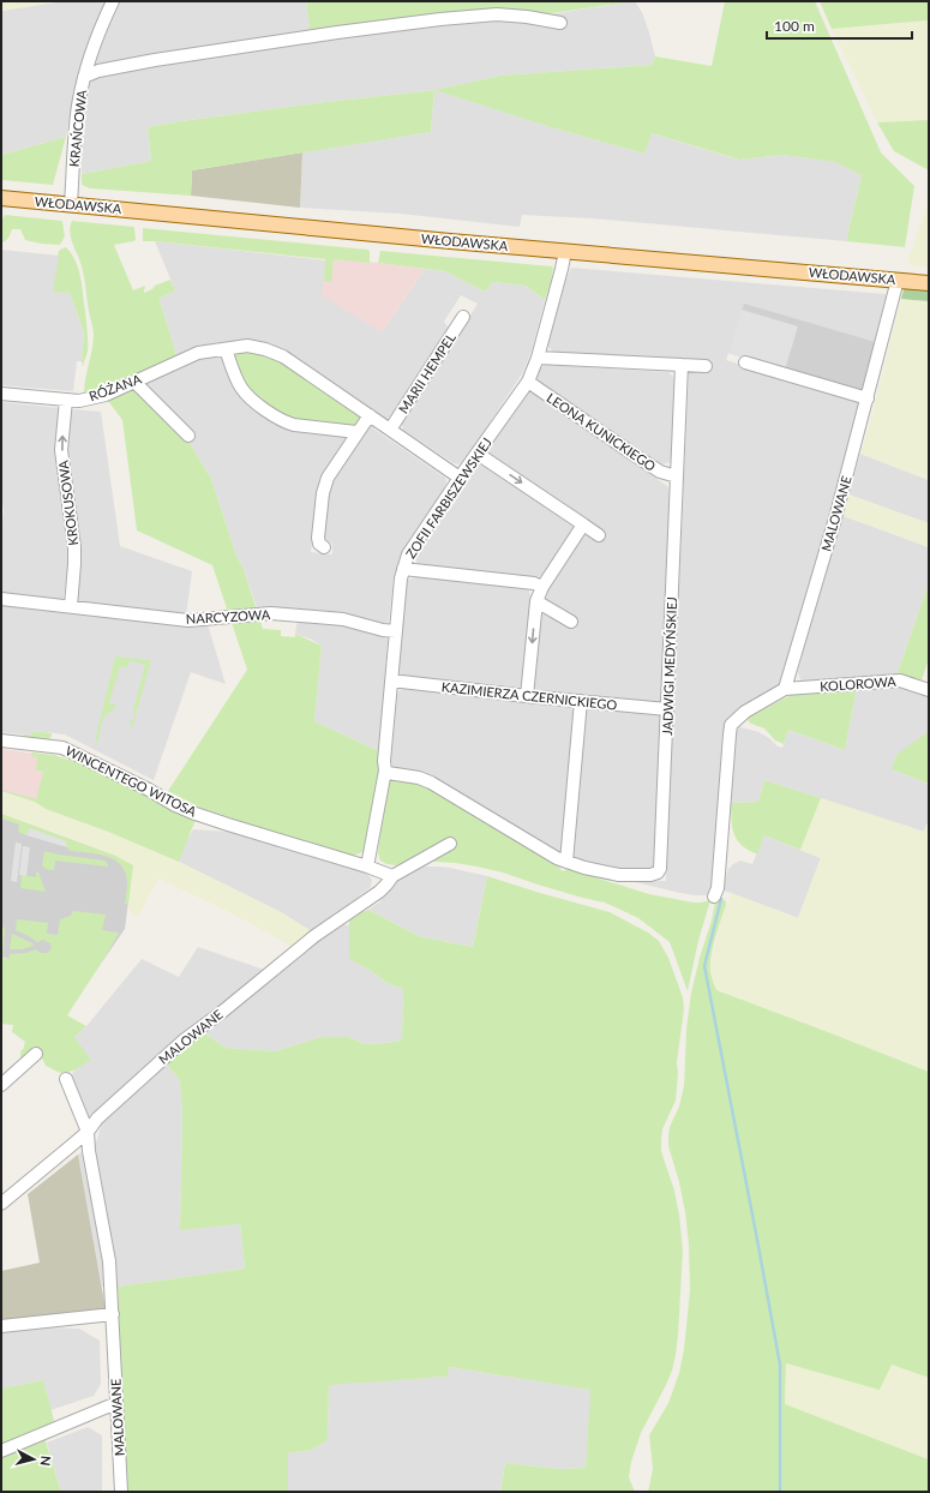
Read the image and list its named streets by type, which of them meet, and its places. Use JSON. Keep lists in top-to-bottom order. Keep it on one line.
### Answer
{"streets":{"main road":["WŁODAWSKA"],"street":["KRAŃCOWA","MARII HEMPEL","RÓŻANA","LEONA KUNICKIEGO","ZOFII FARBISZEWSKIEJ","KROKUSOWA","MALOWANE","NARCYZOWA","JADWIGI MEDYŃSKIEJ","KOLOROWA","KAZIMIERZA CZERNICKIEGO","WINCENTEGO WITOSA"]},"crossings":[["KRAŃCOWA","WŁODAWSKA"],["WŁODAWSKA","ZOFII FARBISZEWSKIEJ"],["WŁODAWSKA","MALOWANE"],["MARII HEMPEL","RÓŻANA"],["RÓŻANA","ZOFII FARBISZEWSKIEJ"],["RÓŻANA","KROKUSOWA"],["LEONA KUNICKIEGO","ZOFII FARBISZEWSKIEJ"],["LEONA KUNICKIEGO","JADWIGI MEDYŃSKIEJ"],["ZOFII FARBISZEWSKIEJ","NARCYZOWA"],["ZOFII FARBISZEWSKIEJ","KAZIMIERZA CZERNICKIEGO"],["ZOFII FARBISZEWSKIEJ","WINCENTEGO WITOSA"],["KROKUSOWA","NARCYZOWA"],["MALOWANE","KOLOROWA"],["MALOWANE","WINCENTEGO WITOSA"],["JADWIGI MEDYŃSKIEJ","KAZIMIERZA CZERNICKIEGO"]],"one_way":["KROKUSOWA"],"scale_bar":"100 m","north":"right"}
